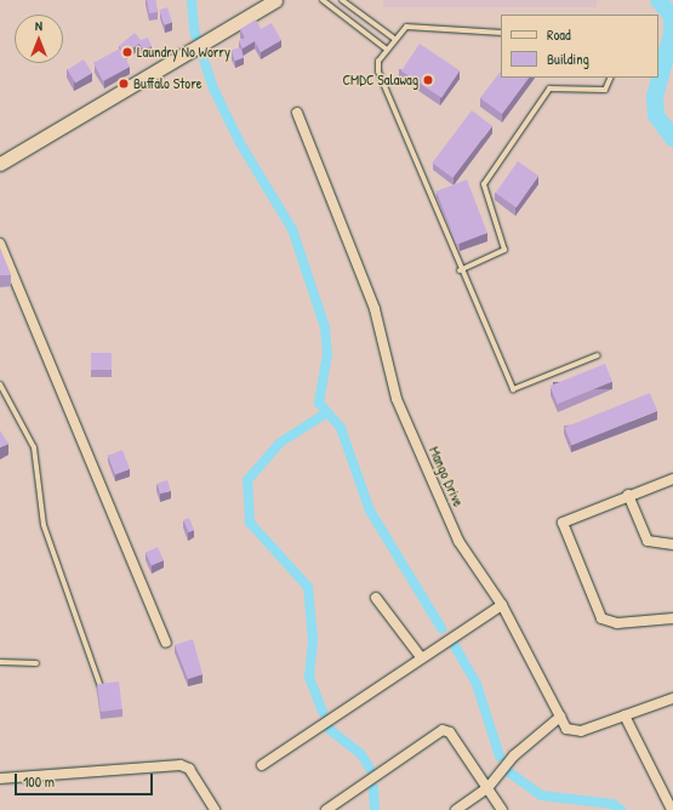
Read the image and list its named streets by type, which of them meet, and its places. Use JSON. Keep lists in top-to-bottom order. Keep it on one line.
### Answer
{"streets":{"street":["Mango Drive"]},"places":["Laundry No Worry","CMDC Salawag","Buffalo Store"],"legend":["Road","Building"],"scale_bar":"100 m","north":"top"}
